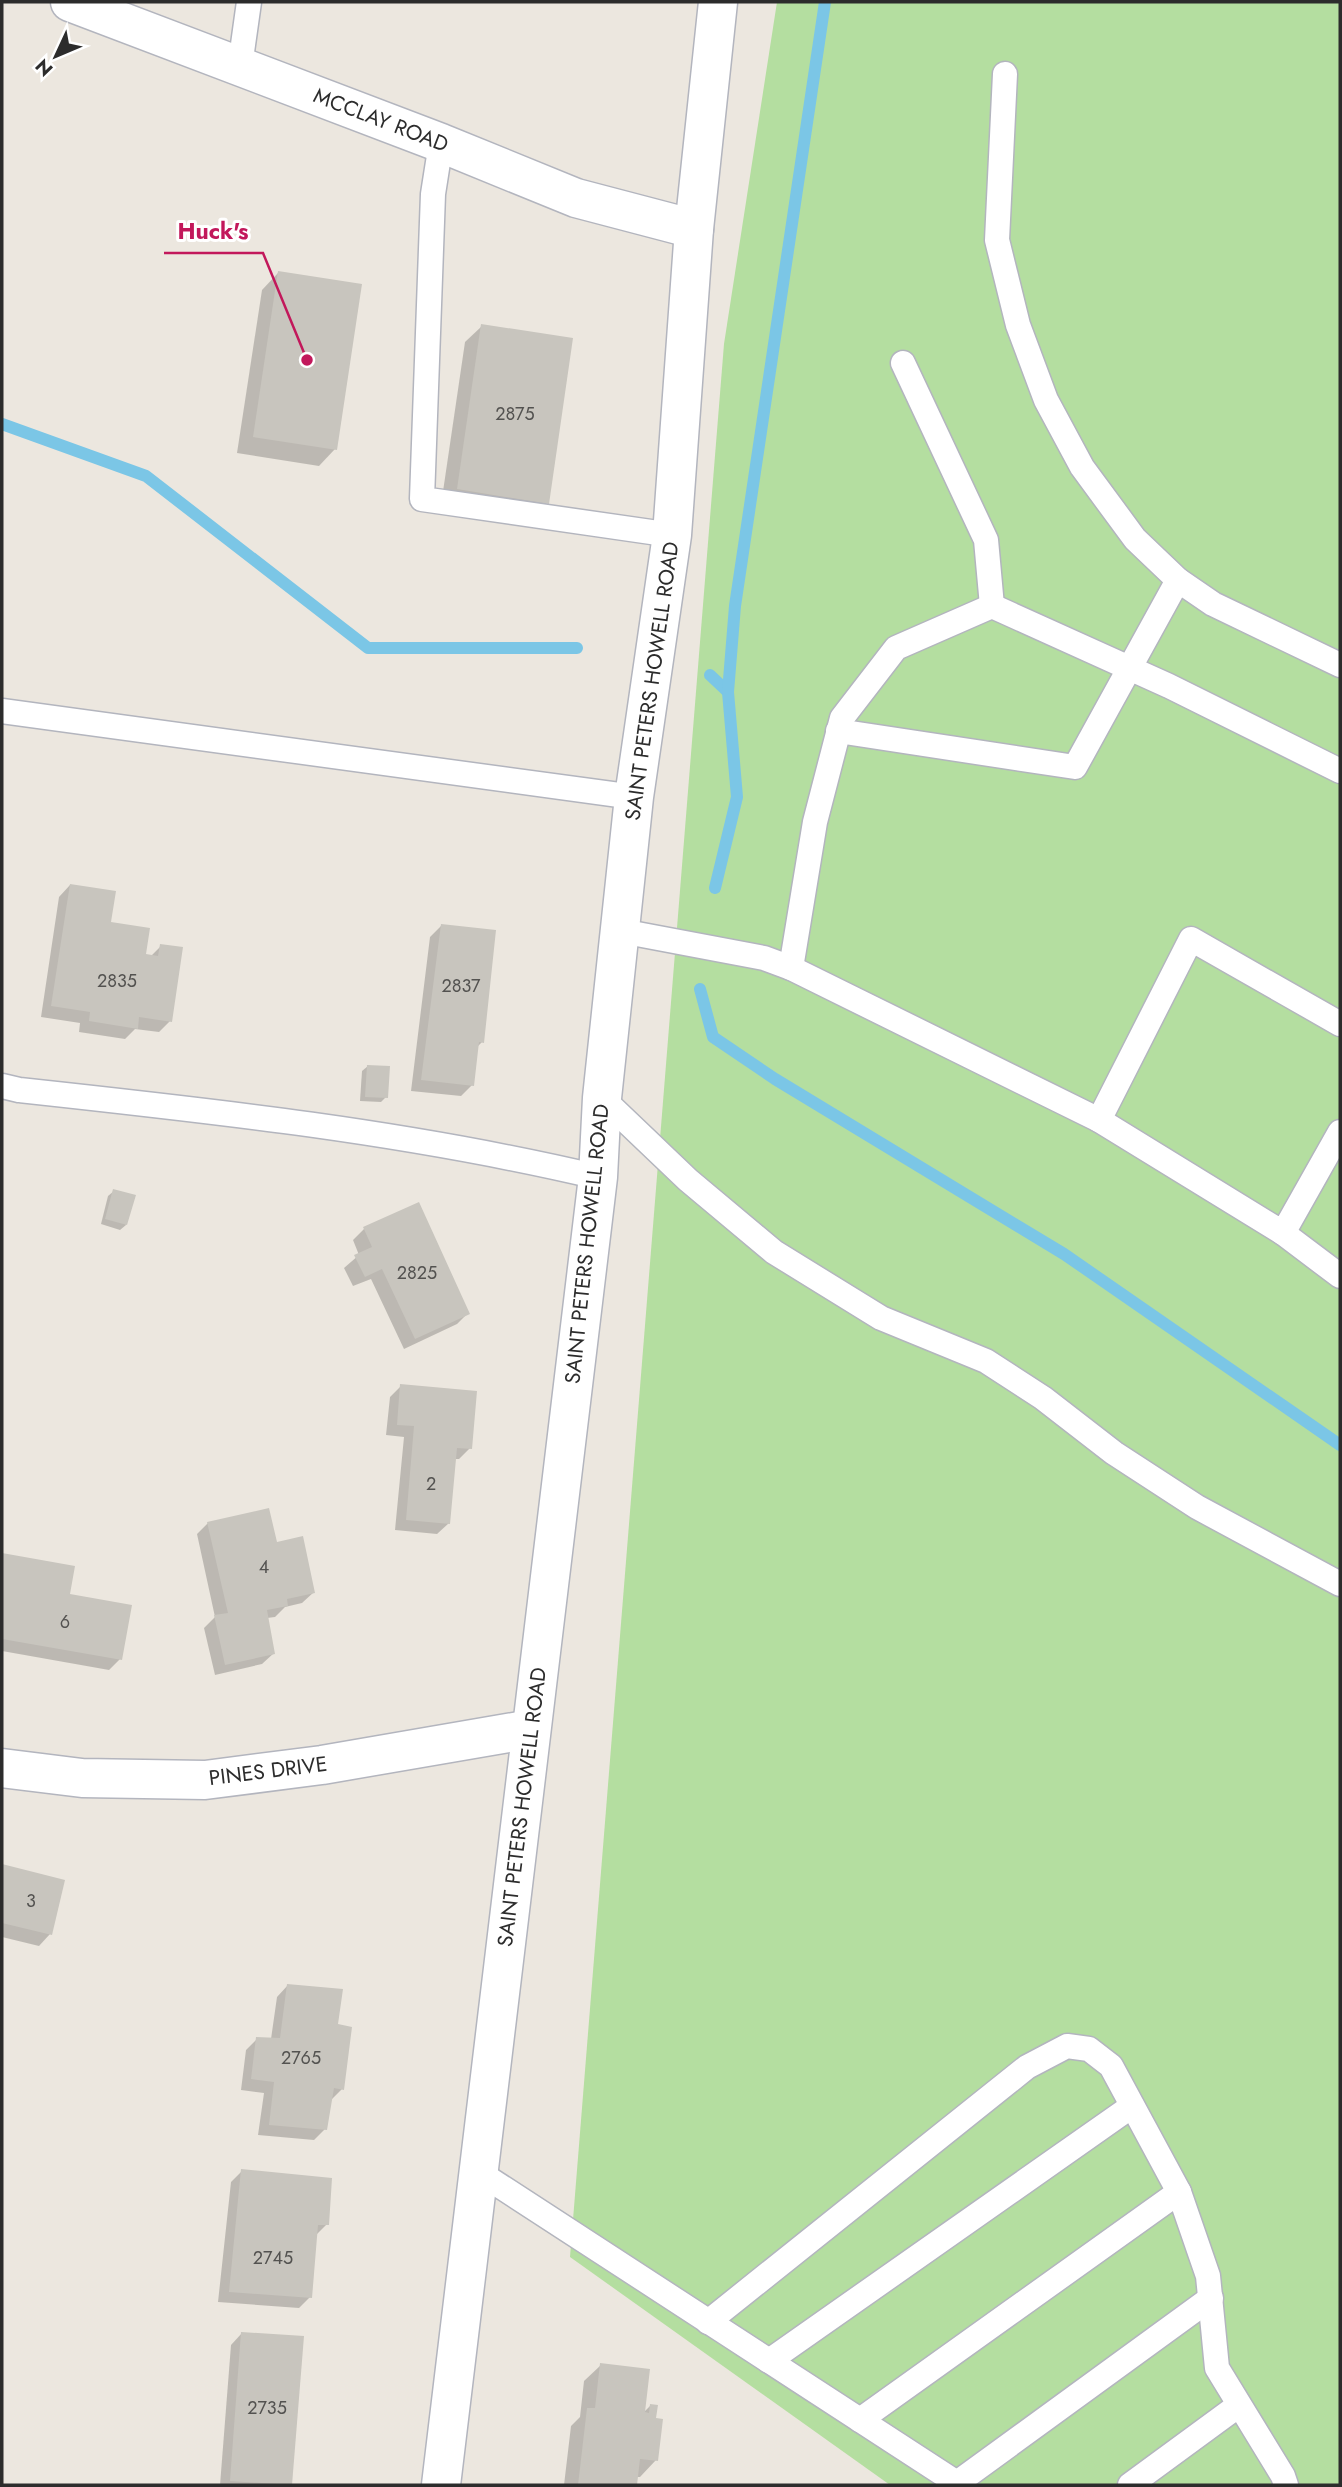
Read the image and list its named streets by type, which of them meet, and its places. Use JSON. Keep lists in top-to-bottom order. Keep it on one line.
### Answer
{"streets":{"main road":["MCCLAY ROAD","SAINT PETERS HOWELL ROAD","PINES DRIVE"]},"crossings":[["MCCLAY ROAD","SAINT PETERS HOWELL ROAD"],["SAINT PETERS HOWELL ROAD","PINES DRIVE"]],"places":["Huck's"],"house_numbers":["2875","2835","2837","2825","2","4","6","3","2765","2745","2735"],"north":"bottom left"}
